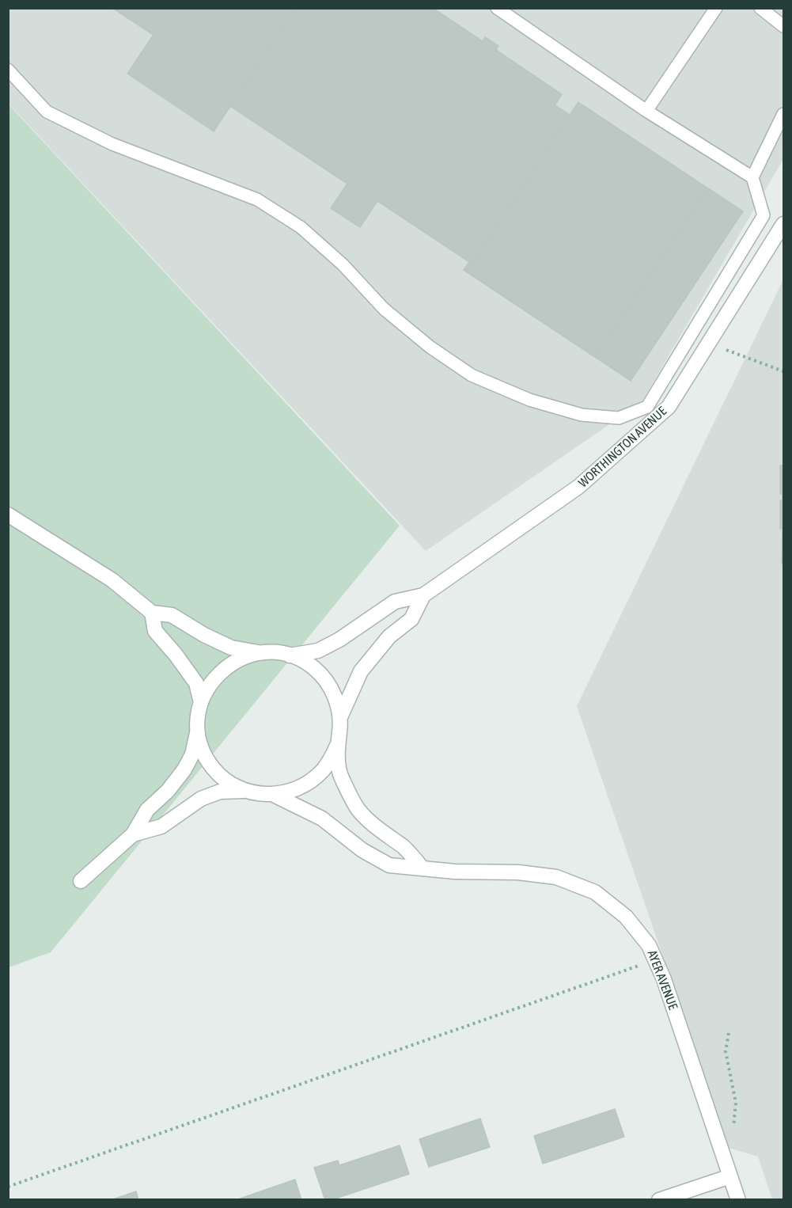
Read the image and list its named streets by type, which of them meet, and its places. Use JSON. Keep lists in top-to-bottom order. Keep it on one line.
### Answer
{"streets":{"street":["WORTHINGTON AVENUE","AYER AVENUE"]},"crossings":[["WORTHINGTON AVENUE","AYER AVENUE"]]}
